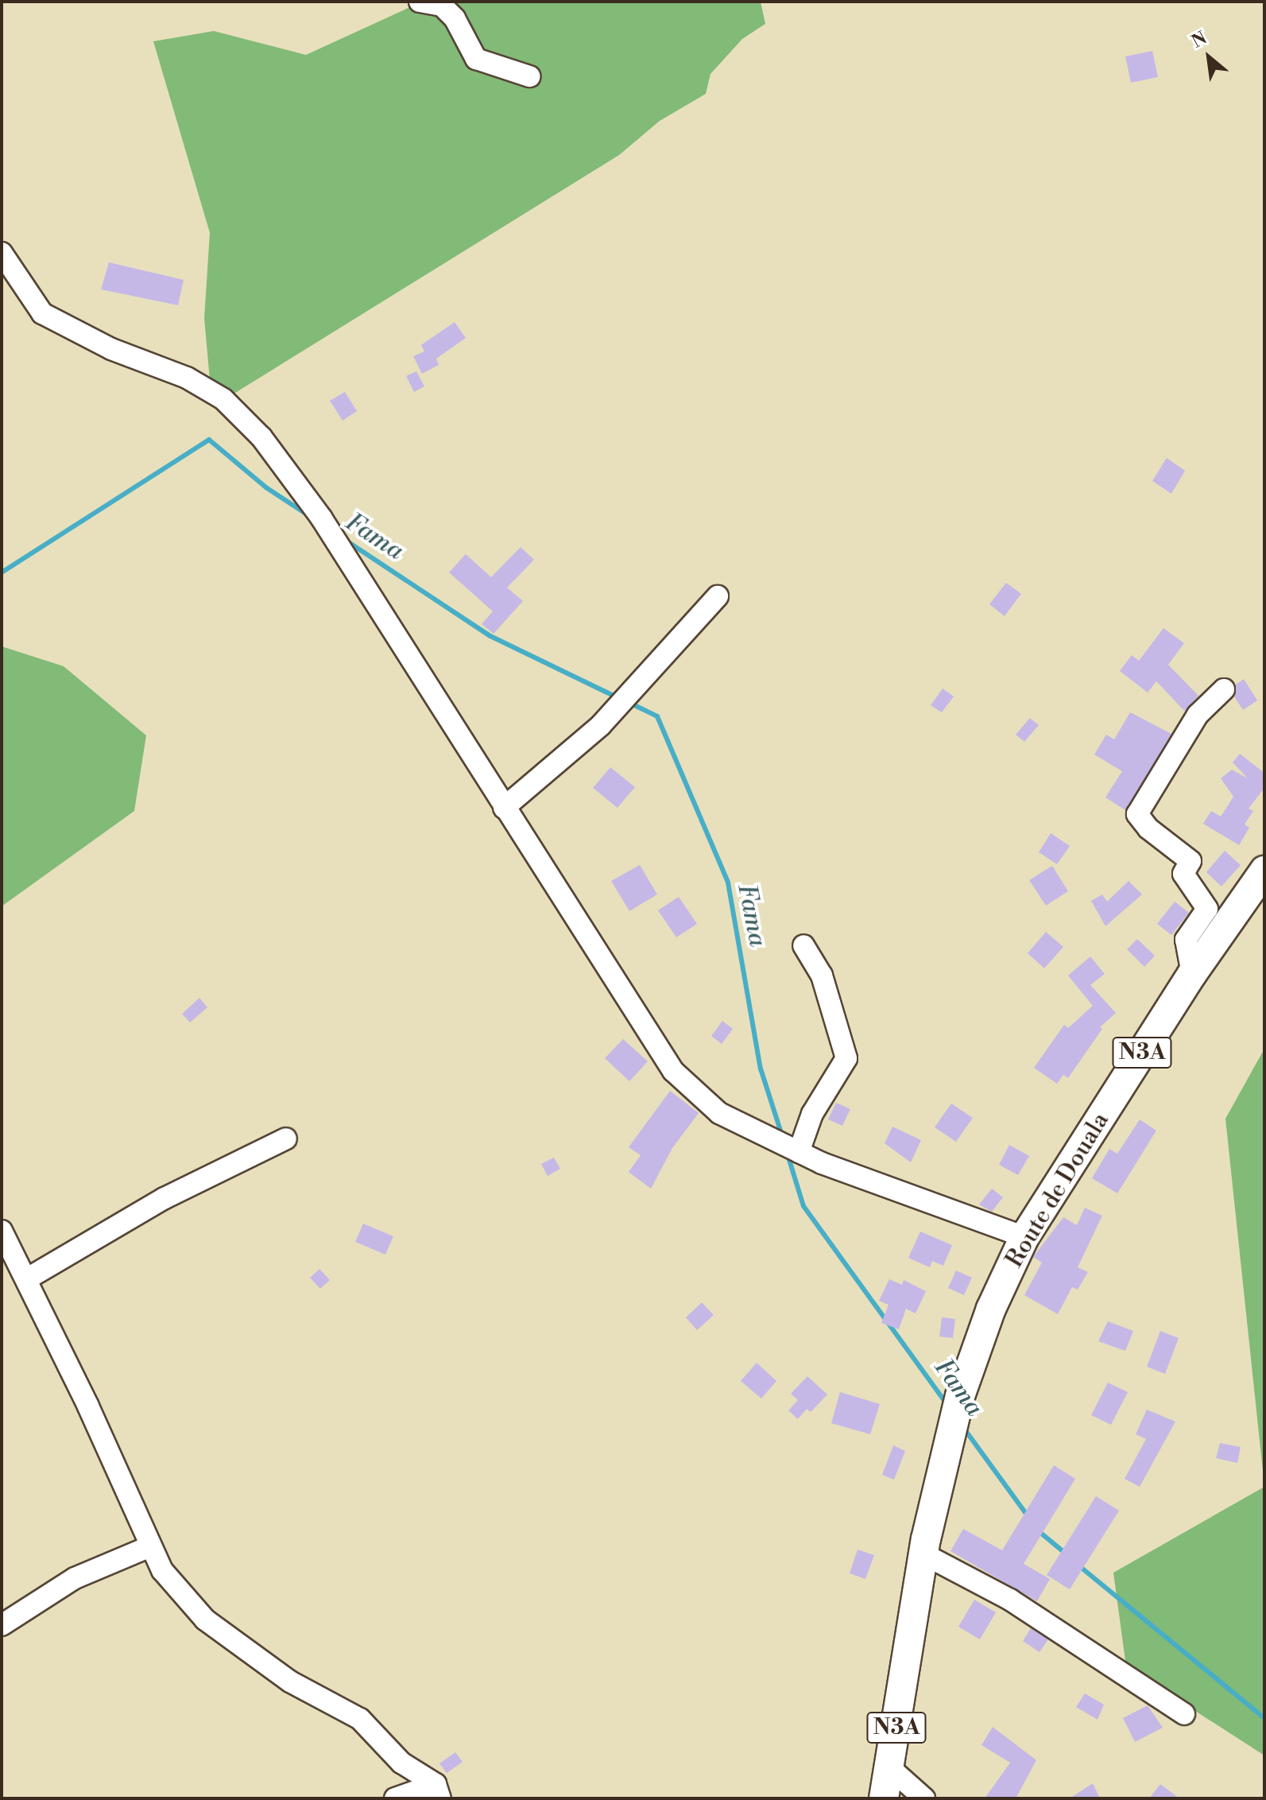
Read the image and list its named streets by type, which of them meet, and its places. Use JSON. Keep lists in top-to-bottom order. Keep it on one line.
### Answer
{"streets":{"highway":["N3A","Route de Douala"]},"crossings":[["N3A","Route de Douala"]],"water":["Fama"],"north":"top left"}
